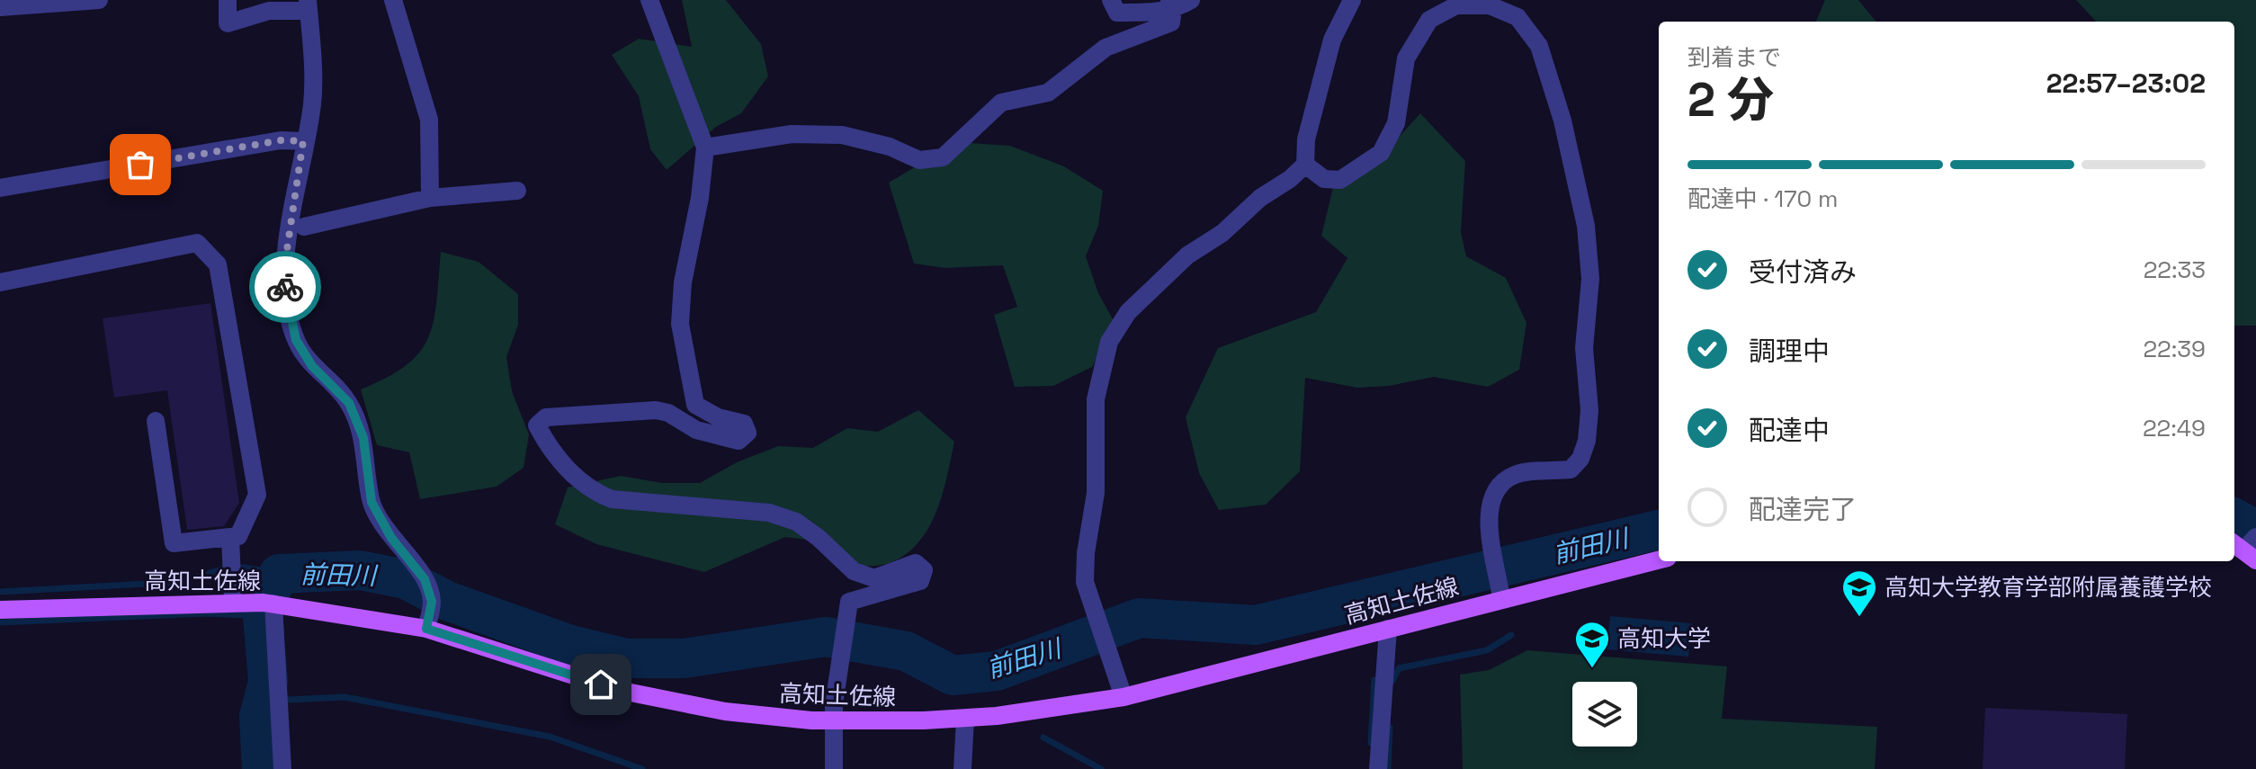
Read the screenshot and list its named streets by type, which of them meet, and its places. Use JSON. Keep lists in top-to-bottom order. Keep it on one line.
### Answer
{"streets":{"main road":["高知土佐線"]},"water":["前田川"],"places":{"school or university":["高知大学教育学部附属養護学校","高知大学"]},"page":{"heading":["2 分","到着まで","22:57–23:02"],"bar":"配達中 · 170 m","list":[["受付済み","22:33"],["調理中","22:39"],["配達中","22:49"],"配達完了"]}}
